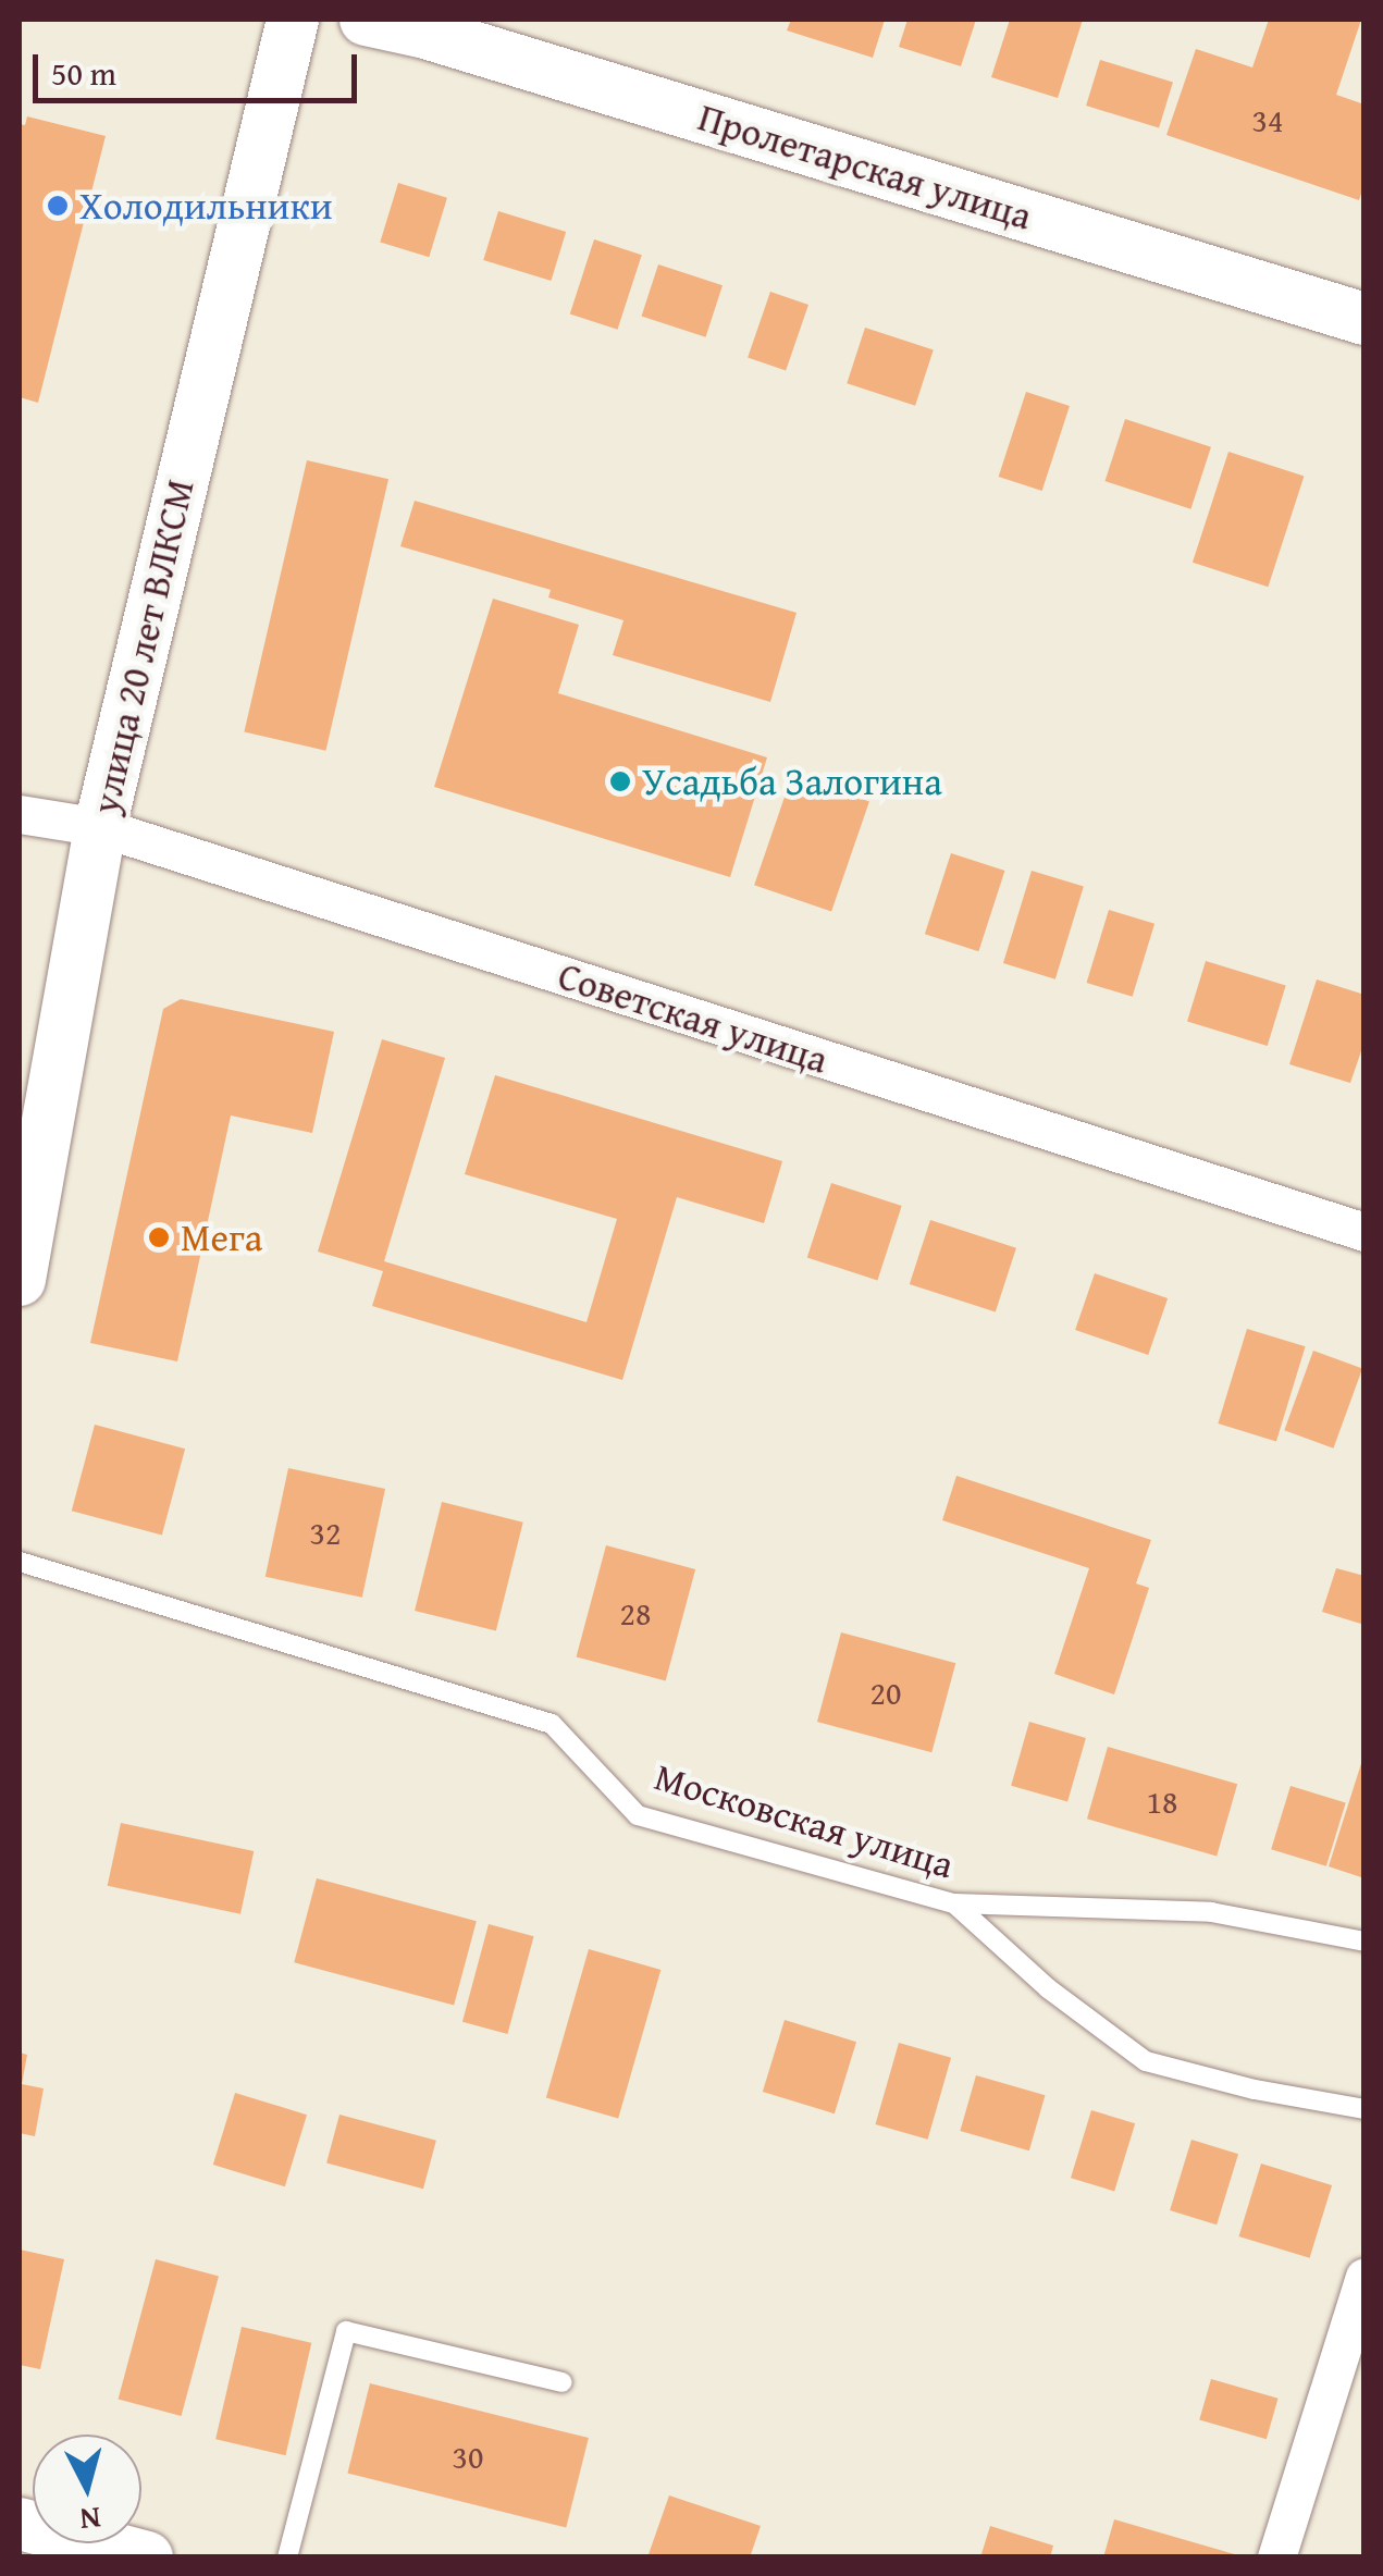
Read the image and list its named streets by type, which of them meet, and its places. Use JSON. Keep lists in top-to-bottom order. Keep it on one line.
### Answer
{"streets":{"street":["Пролетарская улица","улица 20 лет ВЛКСМ","Советская улица"],"lane":["Московская улица"]},"crossings":[["улица 20 лет ВЛКСМ","Советская улица"]],"places":["Холодильники","Усадьба Залогина","Мега"],"house_numbers":["34","32","28","20","18","30"],"scale_bar":"50 m","north":"bottom"}
